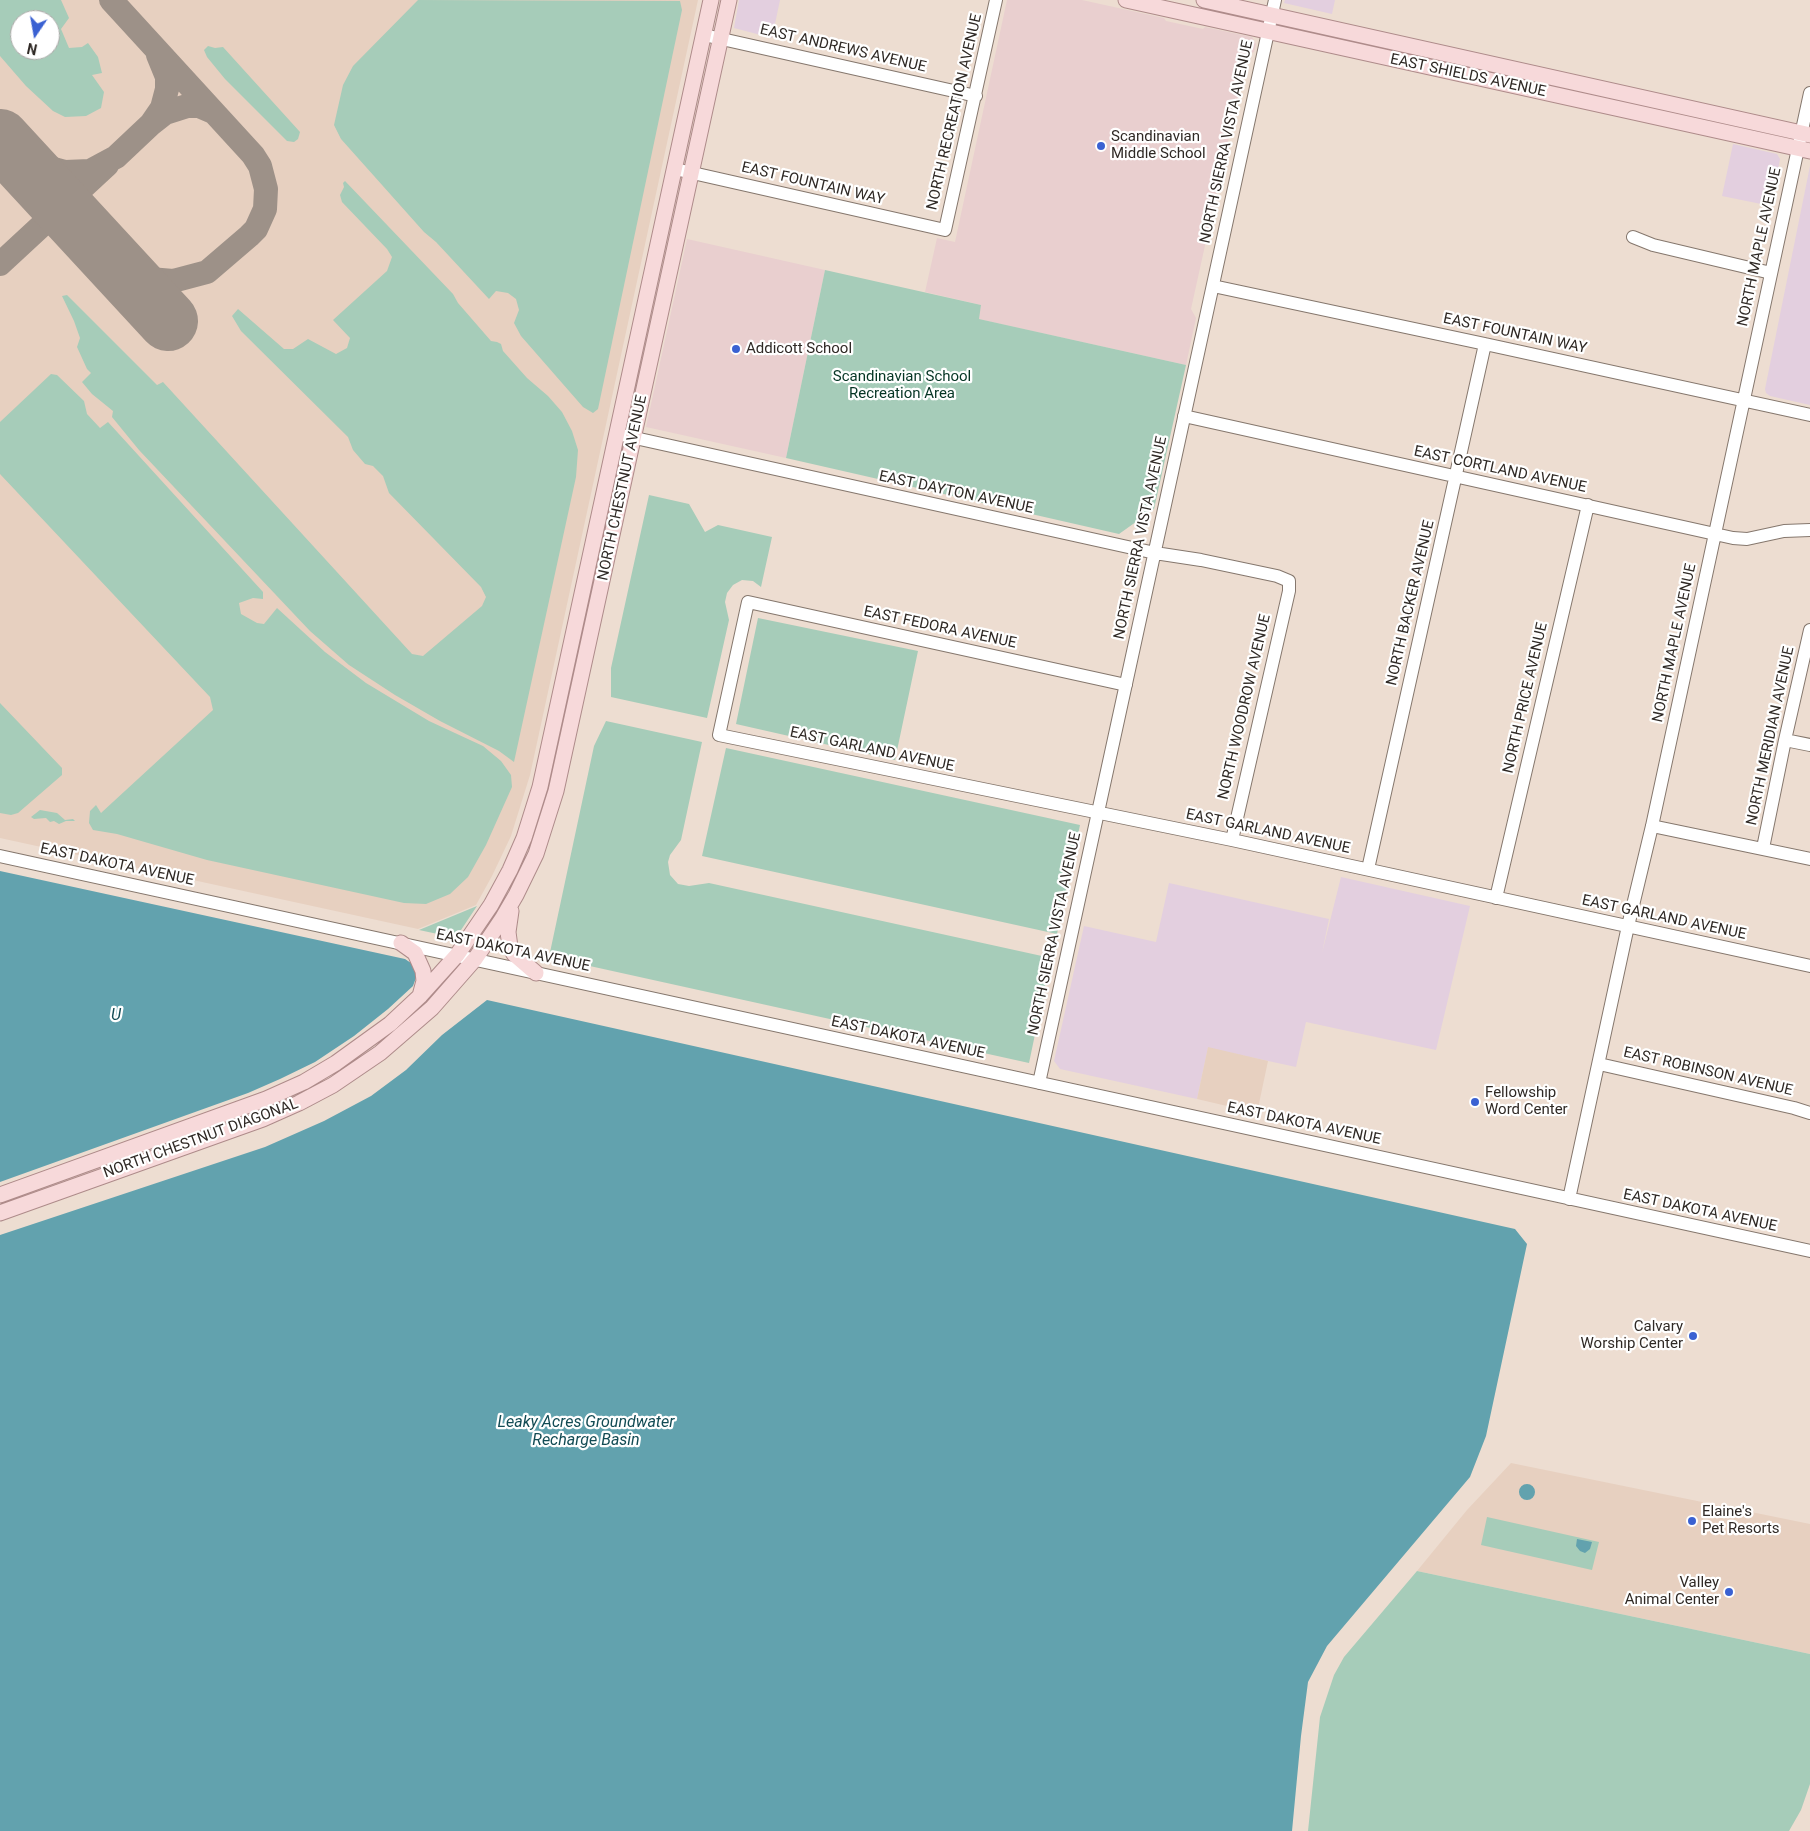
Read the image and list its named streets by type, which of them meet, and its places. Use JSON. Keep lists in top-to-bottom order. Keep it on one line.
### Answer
{"streets":{"main road":["EAST SHIELDS AVENUE","NORTH CHESTNUT AVENUE","NORTH CHESTNUT DIAGONAL"],"street":["EAST ANDREWS AVENUE","NORTH RECREATION AVENUE","NORTH SIERRA VISTA AVENUE","EAST FOUNTAIN WAY","NORTH MAPLE AVENUE","EAST CORTLAND AVENUE","EAST DAYTON AVENUE","NORTH BACKER AVENUE","EAST FEDORA AVENUE","NORTH PRICE AVENUE","NORTH WOODROW AVENUE","NORTH MERIDIAN AVENUE","EAST GARLAND AVENUE","EAST DAKOTA AVENUE","EAST ROBINSON AVENUE"]},"crossings":[["EAST ANDREWS AVENUE","NORTH RECREATION AVENUE"],["EAST ANDREWS AVENUE","NORTH CHESTNUT AVENUE"],["EAST SHIELDS AVENUE","NORTH SIERRA VISTA AVENUE"],["EAST SHIELDS AVENUE","NORTH MAPLE AVENUE"],["NORTH RECREATION AVENUE","EAST FOUNTAIN WAY"],["NORTH SIERRA VISTA AVENUE","EAST FOUNTAIN WAY"],["NORTH SIERRA VISTA AVENUE","EAST CORTLAND AVENUE"],["NORTH SIERRA VISTA AVENUE","EAST DAYTON AVENUE"],["NORTH SIERRA VISTA AVENUE","EAST FEDORA AVENUE"],["NORTH SIERRA VISTA AVENUE","EAST GARLAND AVENUE"],["NORTH SIERRA VISTA AVENUE","EAST DAKOTA AVENUE"],["EAST FOUNTAIN WAY","NORTH MAPLE AVENUE"],["EAST FOUNTAIN WAY","NORTH CHESTNUT AVENUE"],["EAST FOUNTAIN WAY","NORTH BACKER AVENUE"],["NORTH MAPLE AVENUE","EAST CORTLAND AVENUE"],["NORTH MAPLE AVENUE","EAST GARLAND AVENUE"],["NORTH MAPLE AVENUE","EAST DAKOTA AVENUE"],["NORTH MAPLE AVENUE","EAST ROBINSON AVENUE"],["EAST CORTLAND AVENUE","NORTH BACKER AVENUE"],["EAST CORTLAND AVENUE","NORTH PRICE AVENUE"],["NORTH CHESTNUT AVENUE","EAST DAYTON AVENUE"],["NORTH CHESTNUT AVENUE","EAST DAKOTA AVENUE"],["NORTH CHESTNUT AVENUE","NORTH CHESTNUT DIAGONAL"],["EAST DAYTON AVENUE","NORTH WOODROW AVENUE"],["NORTH BACKER AVENUE","EAST GARLAND AVENUE"],["EAST FEDORA AVENUE","EAST GARLAND AVENUE"],["NORTH PRICE AVENUE","EAST GARLAND AVENUE"],["NORTH WOODROW AVENUE","EAST GARLAND AVENUE"],["EAST DAKOTA AVENUE","NORTH CHESTNUT DIAGONAL"]],"water":["U","Leaky Acres Groundwater Recharge Basin"],"parks":["Scandinavian School Recreation Area"],"places":["Scandinavian Middle School","Addicott School","Fellowship Word Center","Calvary Worship Center","Elaine's Pet Resorts","Valley Animal Center"],"north":"bottom"}
